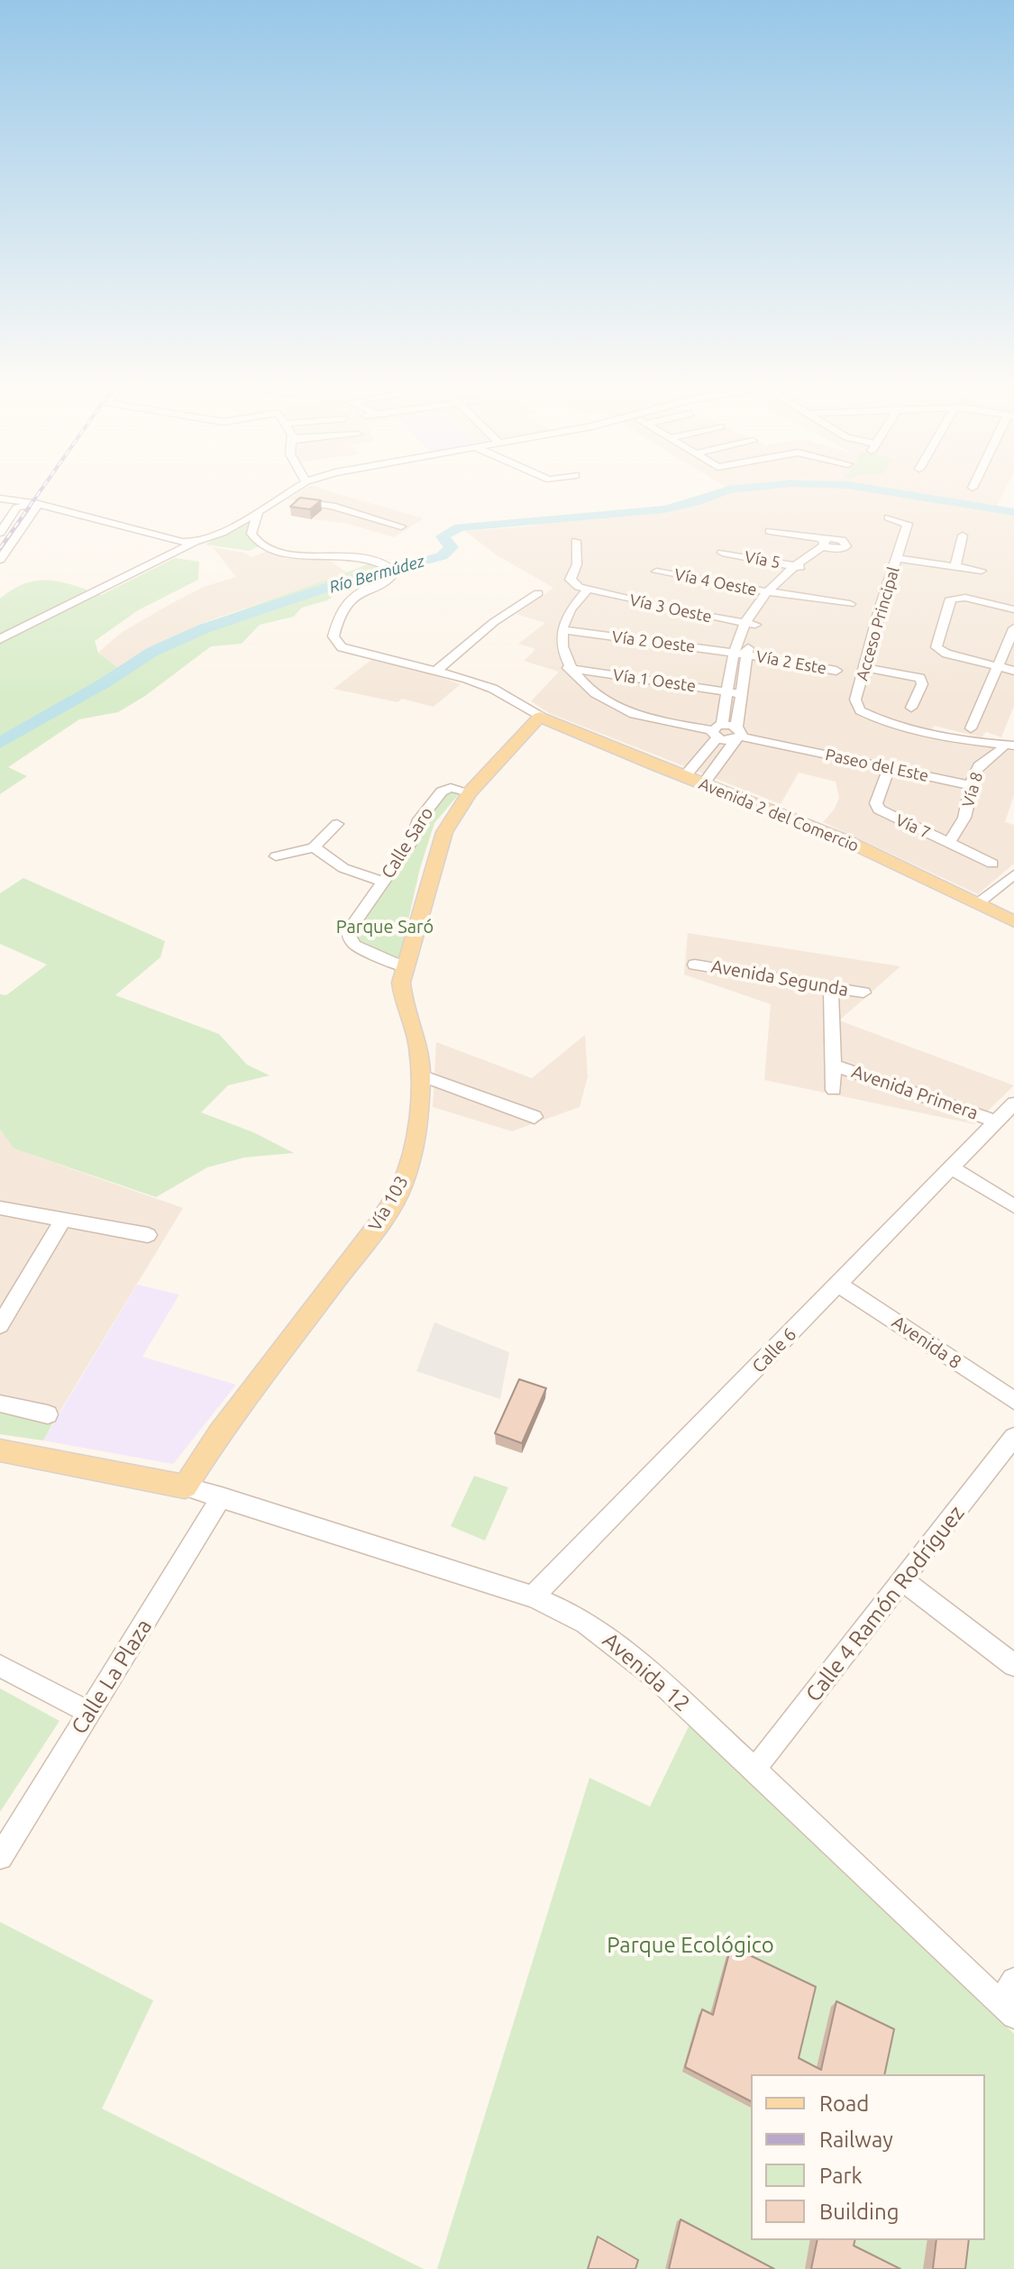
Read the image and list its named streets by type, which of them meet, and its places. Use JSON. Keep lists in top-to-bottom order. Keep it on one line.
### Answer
{"streets":{"main road":["Avenida 2 del Comercio","Vía 103"],"street":["Vía 5","Vía 4 Oeste","Vía 3 Oeste","Acceso Principal","Vía 2 Oeste","Vía 2 Este","Vía 1 Oeste","Paseo del Este","Vía 8","Vía 7","Calle Saro","Avenida Segunda","Avenida Primera","Avenida 8","Calle 6","Calle 4 Ramón Rodríguez","Avenida 12","Calle La Plaza"]},"crossings":[["Acceso Principal","Vía 8"],["Vía 2 Oeste","Vía 2 Este"],["Vía 1 Oeste","Paseo del Este"],["Paseo del Este","Vía 8"],["Paseo del Este","Vía 7"],["Vía 8","Vía 7"],["Avenida 2 del Comercio","Vía 103"],["Calle Saro","Vía 103"],["Avenida Primera","Calle 6"],["Vía 103","Avenida 12"],["Avenida 8","Calle 6"],["Calle 6","Avenida 12"],["Calle 4 Ramón Rodríguez","Avenida 12"],["Avenida 12","Calle La Plaza"]],"water":["Río Bermúdez"],"parks":["Parque Saró","Parque Ecológico"],"legend":["Road","Railway","Park","Building"]}
